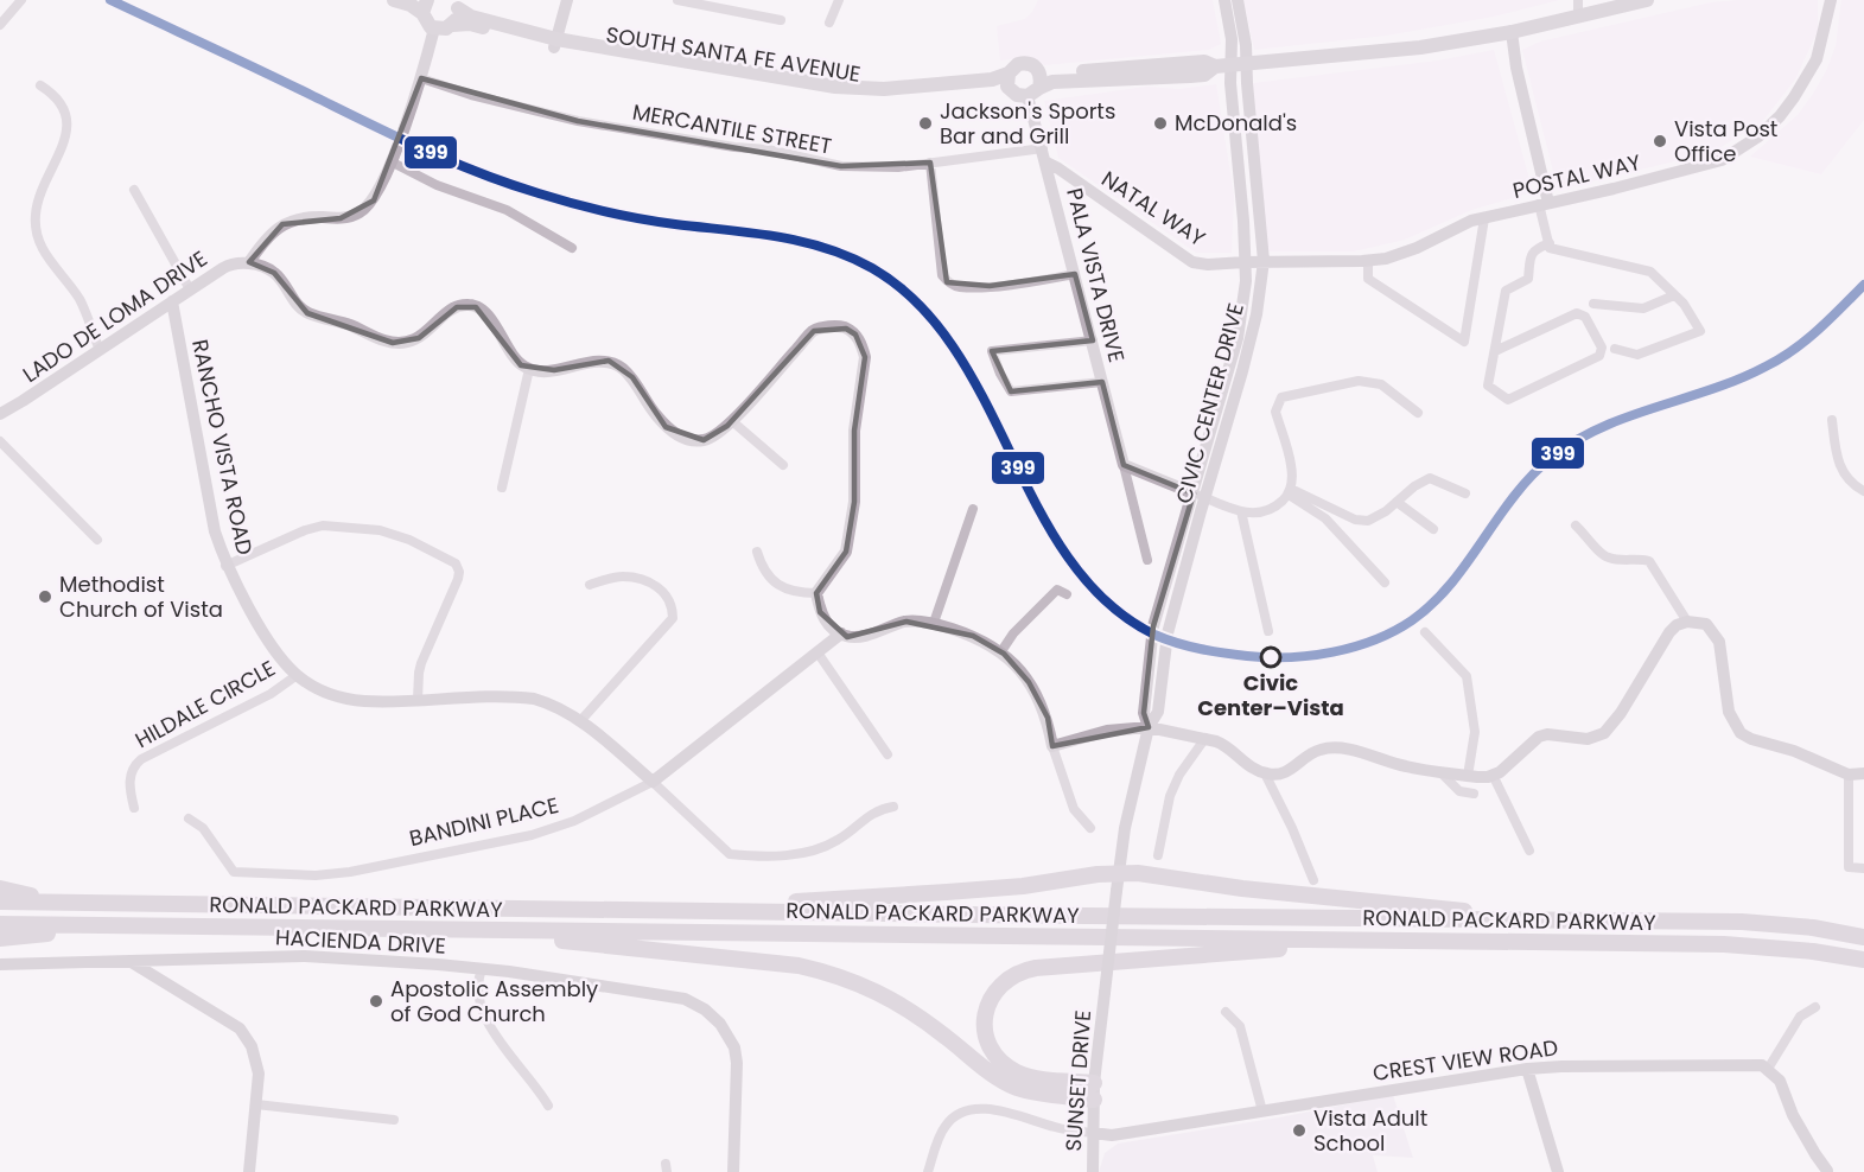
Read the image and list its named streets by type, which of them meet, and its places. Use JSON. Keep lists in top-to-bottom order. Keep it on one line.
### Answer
{"streets":{"highway":["RONALD PACKARD PARKWAY"],"main road":["SOUTH SANTA FE AVENUE"],"street":["MERCANTILE STREET","POSTAL WAY","NATAL WAY","PALA VISTA DRIVE","LADO DE LOMA DRIVE","CIVIC CENTER DRIVE","RANCHO VISTA ROAD","HILDALE CIRCLE","BANDINI PLACE","HACIENDA DRIVE","CREST VIEW ROAD","SUNSET DRIVE"]},"crossings":[["SOUTH SANTA FE AVENUE","PALA VISTA DRIVE"],["SOUTH SANTA FE AVENUE","CIVIC CENTER DRIVE"],["MERCANTILE STREET","PALA VISTA DRIVE"],["POSTAL WAY","NATAL WAY"],["POSTAL WAY","CIVIC CENTER DRIVE"],["NATAL WAY","PALA VISTA DRIVE"],["NATAL WAY","CIVIC CENTER DRIVE"],["LADO DE LOMA DRIVE","RANCHO VISTA ROAD"],["CIVIC CENTER DRIVE","SUNSET DRIVE"],["RANCHO VISTA ROAD","HILDALE CIRCLE"],["RANCHO VISTA ROAD","BANDINI PLACE"],["CREST VIEW ROAD","SUNSET DRIVE"]],"places":["Jackson's Sports Bar and Grill","McDonald's","Vista Post Office","Methodist Church of Vista","Civic Center–Vista","Apostolic Assembly of God Church","Vista Adult School"],"lines":["transit line 399"]}
